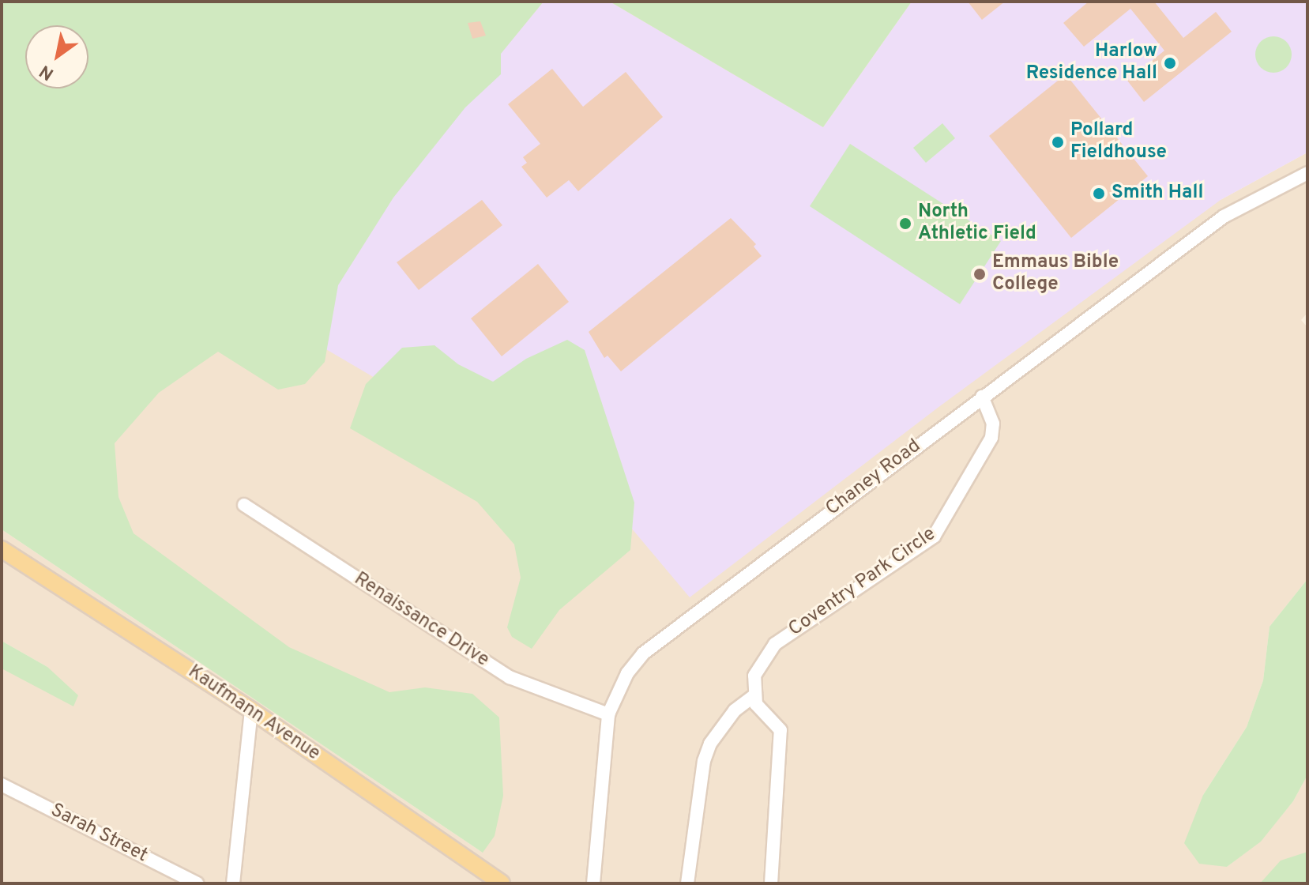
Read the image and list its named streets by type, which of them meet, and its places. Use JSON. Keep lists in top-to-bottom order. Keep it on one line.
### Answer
{"streets":{"main road":["Kaufmann Avenue"],"street":["Chaney Road","Coventry Park Circle","Renaissance Drive","Sarah Street"]},"crossings":[["Chaney Road","Coventry Park Circle"],["Chaney Road","Renaissance Drive"]],"places":["Harlow Residence Hall","Pollard Fieldhouse","Smith Hall","North Athletic Field","Emmaus Bible College"],"north":"bottom left"}
